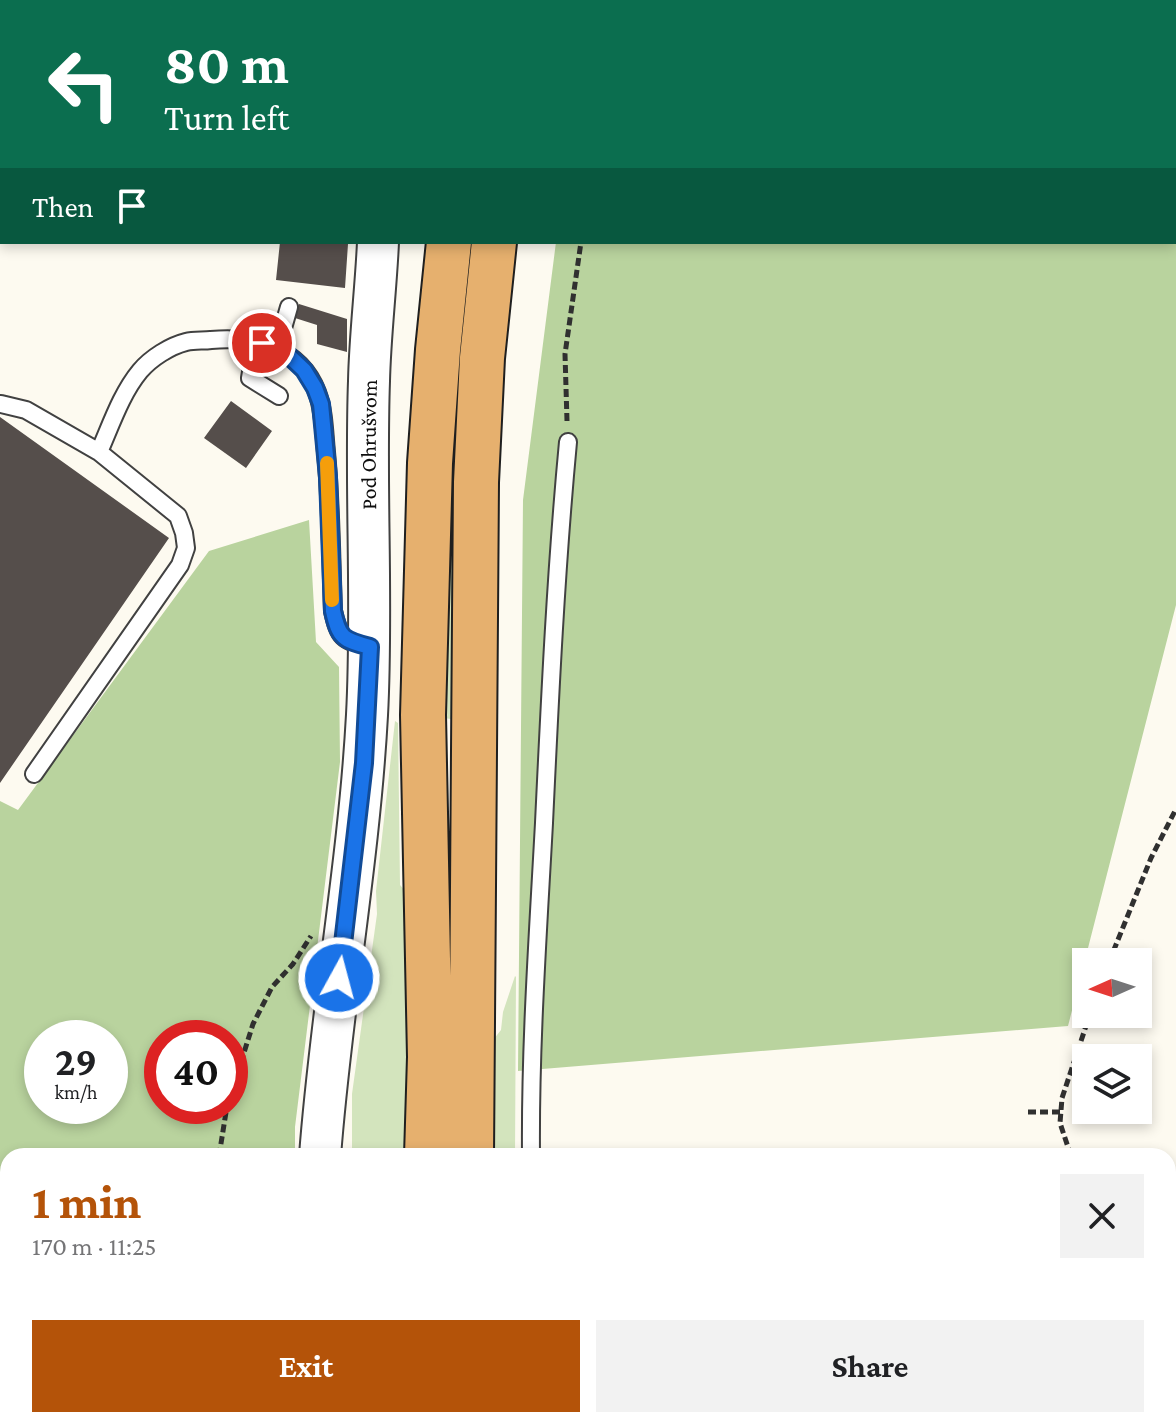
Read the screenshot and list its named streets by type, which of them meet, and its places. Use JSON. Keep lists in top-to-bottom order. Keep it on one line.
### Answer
{"streets":{"street":["Pod Ohrušvom"]},"north":"left","page":{"turn":["80 m","Turn left"],"then":"Then","speed":"29 km/h","limit":"40","heading":["1 min","170 m · 11:25"],"buttons":["Exit","Share"]}}
